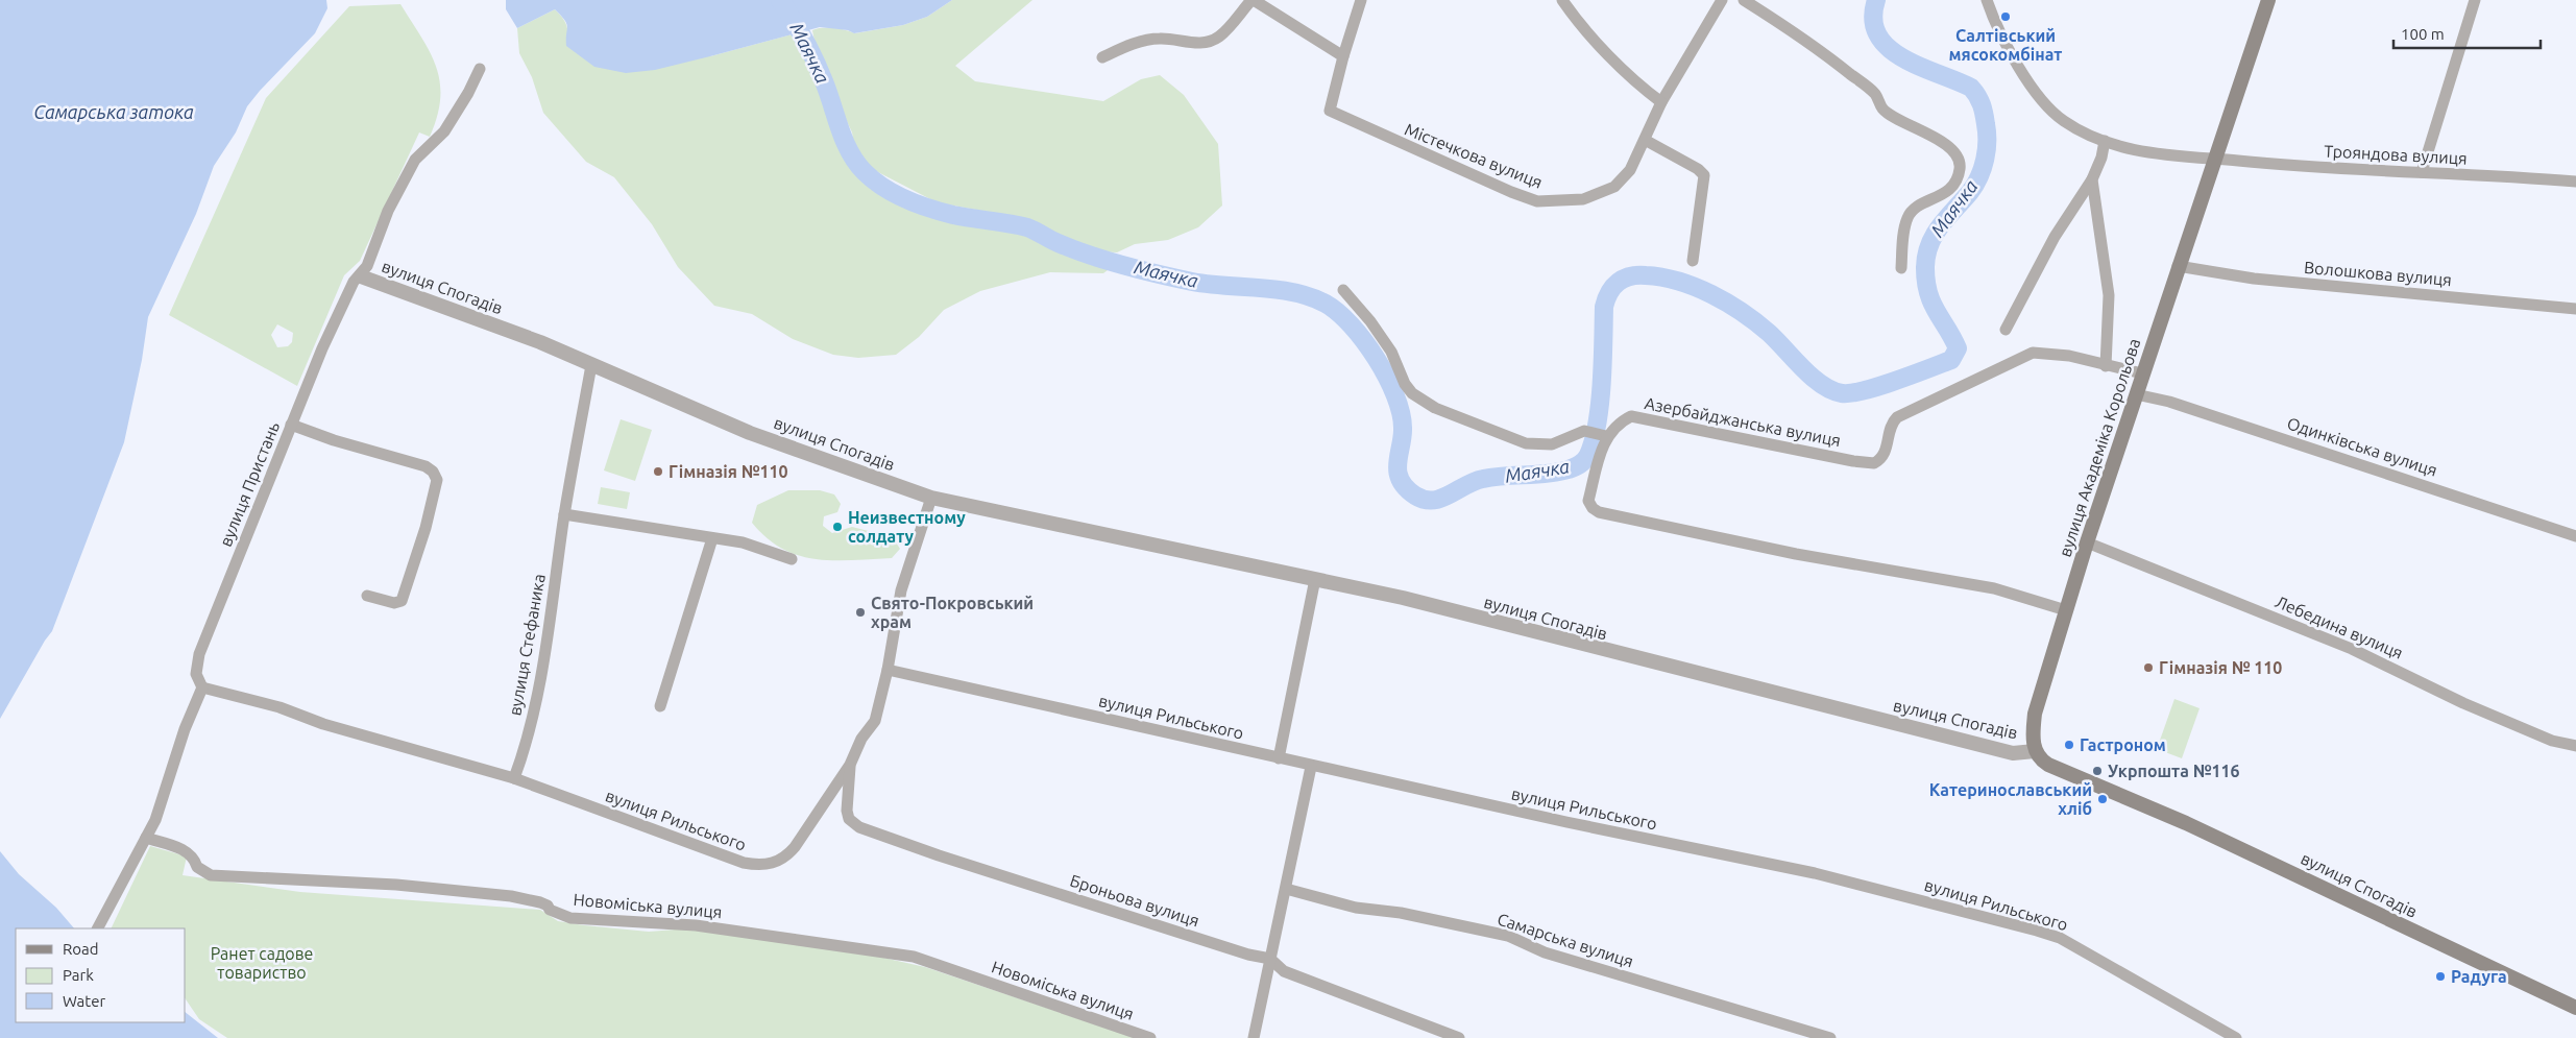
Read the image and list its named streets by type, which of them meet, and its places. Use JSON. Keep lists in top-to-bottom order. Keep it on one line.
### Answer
{"streets":{"main road":["вулиця Спогадів","вулиця Академіка Корольова"],"street":["Трояндова вулиця","Містечкова вулиця","Волошкова вулиця","Азербайджанська вулиця","Одинківська вулиця","вулиця Пристань","Лебедина вулиця","вулиця Стефаника","вулиця Рильського","Броньова вулиця","Новоміська вулиця","Самарська вулиця"]},"crossings":[["Трояндова вулиця","вулиця Академіка Корольова"],["Волошкова вулиця","вулиця Академіка Корольова"],["вулиця Спогадів","вулиця Академіка Корольова"],["вулиця Спогадів","вулиця Пристань"],["вулиця Спогадів","вулиця Стефаника"],["Азербайджанська вулиця","вулиця Академіка Корольова"],["Одинківська вулиця","вулиця Академіка Корольова"],["вулиця Академіка Корольова","Лебедина вулиця"],["вулиця Пристань","вулиця Рильського"],["вулиця Стефаника","вулиця Рильського"],["вулиця Рильського","Броньова вулиця"]],"water":["Маячка","Самарська затока"],"parks":["Ранет садове товариство"],"places":["Салтівський мясокомбінат","Гімназія №110","Неизвестному солдату","Свято-Покровський храм","Гімназія № 110","Гастроном","Укрпошта №116","Катеринославський хліб","Радуга"],"legend":["Road","Park","Water"],"scale_bar":"100 m"}
